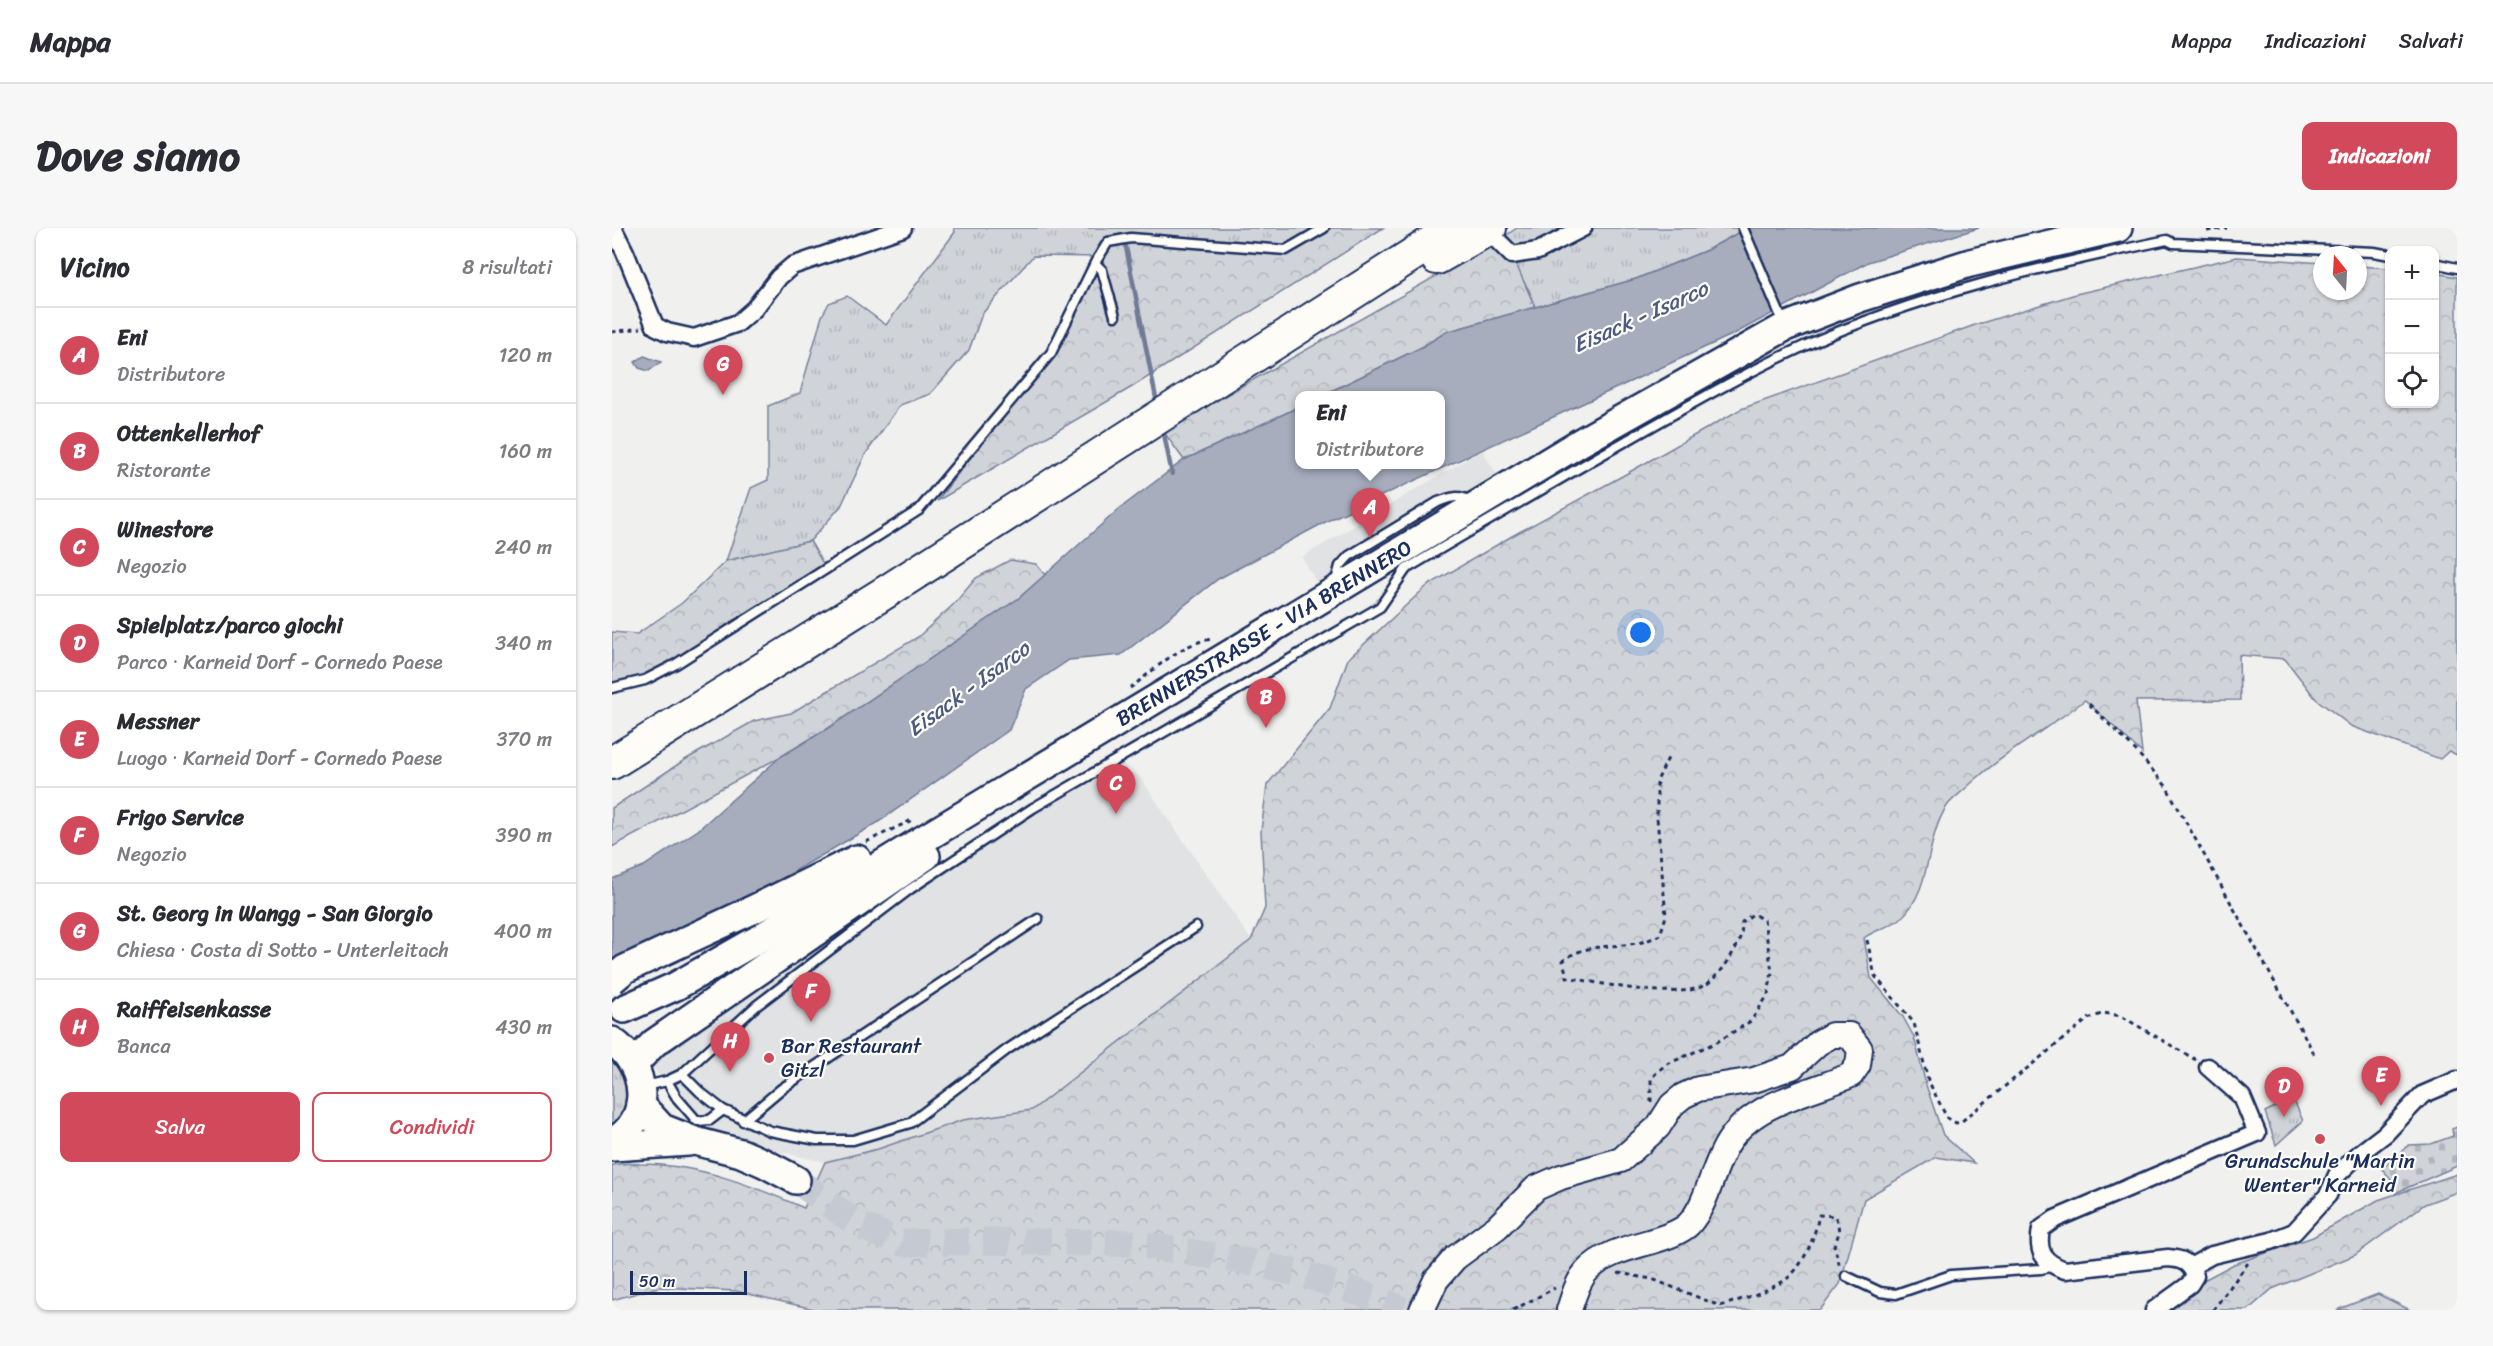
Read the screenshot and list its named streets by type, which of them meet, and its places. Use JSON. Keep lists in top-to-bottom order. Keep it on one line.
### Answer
{"streets":{"main road":["BRENNERSTRASSE - VIA BRENNERO"]},"water":["Eisack - Isarco"],"places":["Bar Restaurant Gitzl","Grundschule \"Martin Wenter\" Karneid"],"scale_bar":"50 m","north":"top","page":{"header":"Mappa","nav":["Mappa","Indicazioni","Salvati"],"title":"Dove siamo","buttons":["Indicazioni",["Salva","Condividi"]],"heading":["Vicino","8 risultati"],"map_buttons":["+","−"],"list":[{"mark":"A","name":"Eni","note":"Distributore","value":"120 m"},{"mark":"B","name":"Ottenkellerhof","note":"Ristorante","value":"160 m"},{"mark":"C","name":"Winestore","note":"Negozio","value":"240 m"},{"mark":"D","name":"Spielplatz/parco giochi","note":"Parco · Karneid Dorf - Cornedo Paese","value":"340 m"},{"mark":"E","name":"Messner","note":"Luogo · Karneid Dorf - Cornedo Paese","value":"370 m"},{"mark":"F","name":"Frigo Service","note":"Negozio","value":"390 m"},{"mark":"G","name":"St. Georg in Wangg - San Giorgio","note":"Chiesa · Costa di Sotto - Unterleitach","value":"400 m"},{"mark":"H","name":"Raiffeisenkasse","note":"Banca","value":"430 m"}],"pins":["G","A","B","C","F","H","E","D"],"popup":["Eni","Distributore"],"scale":"50 m"}}
